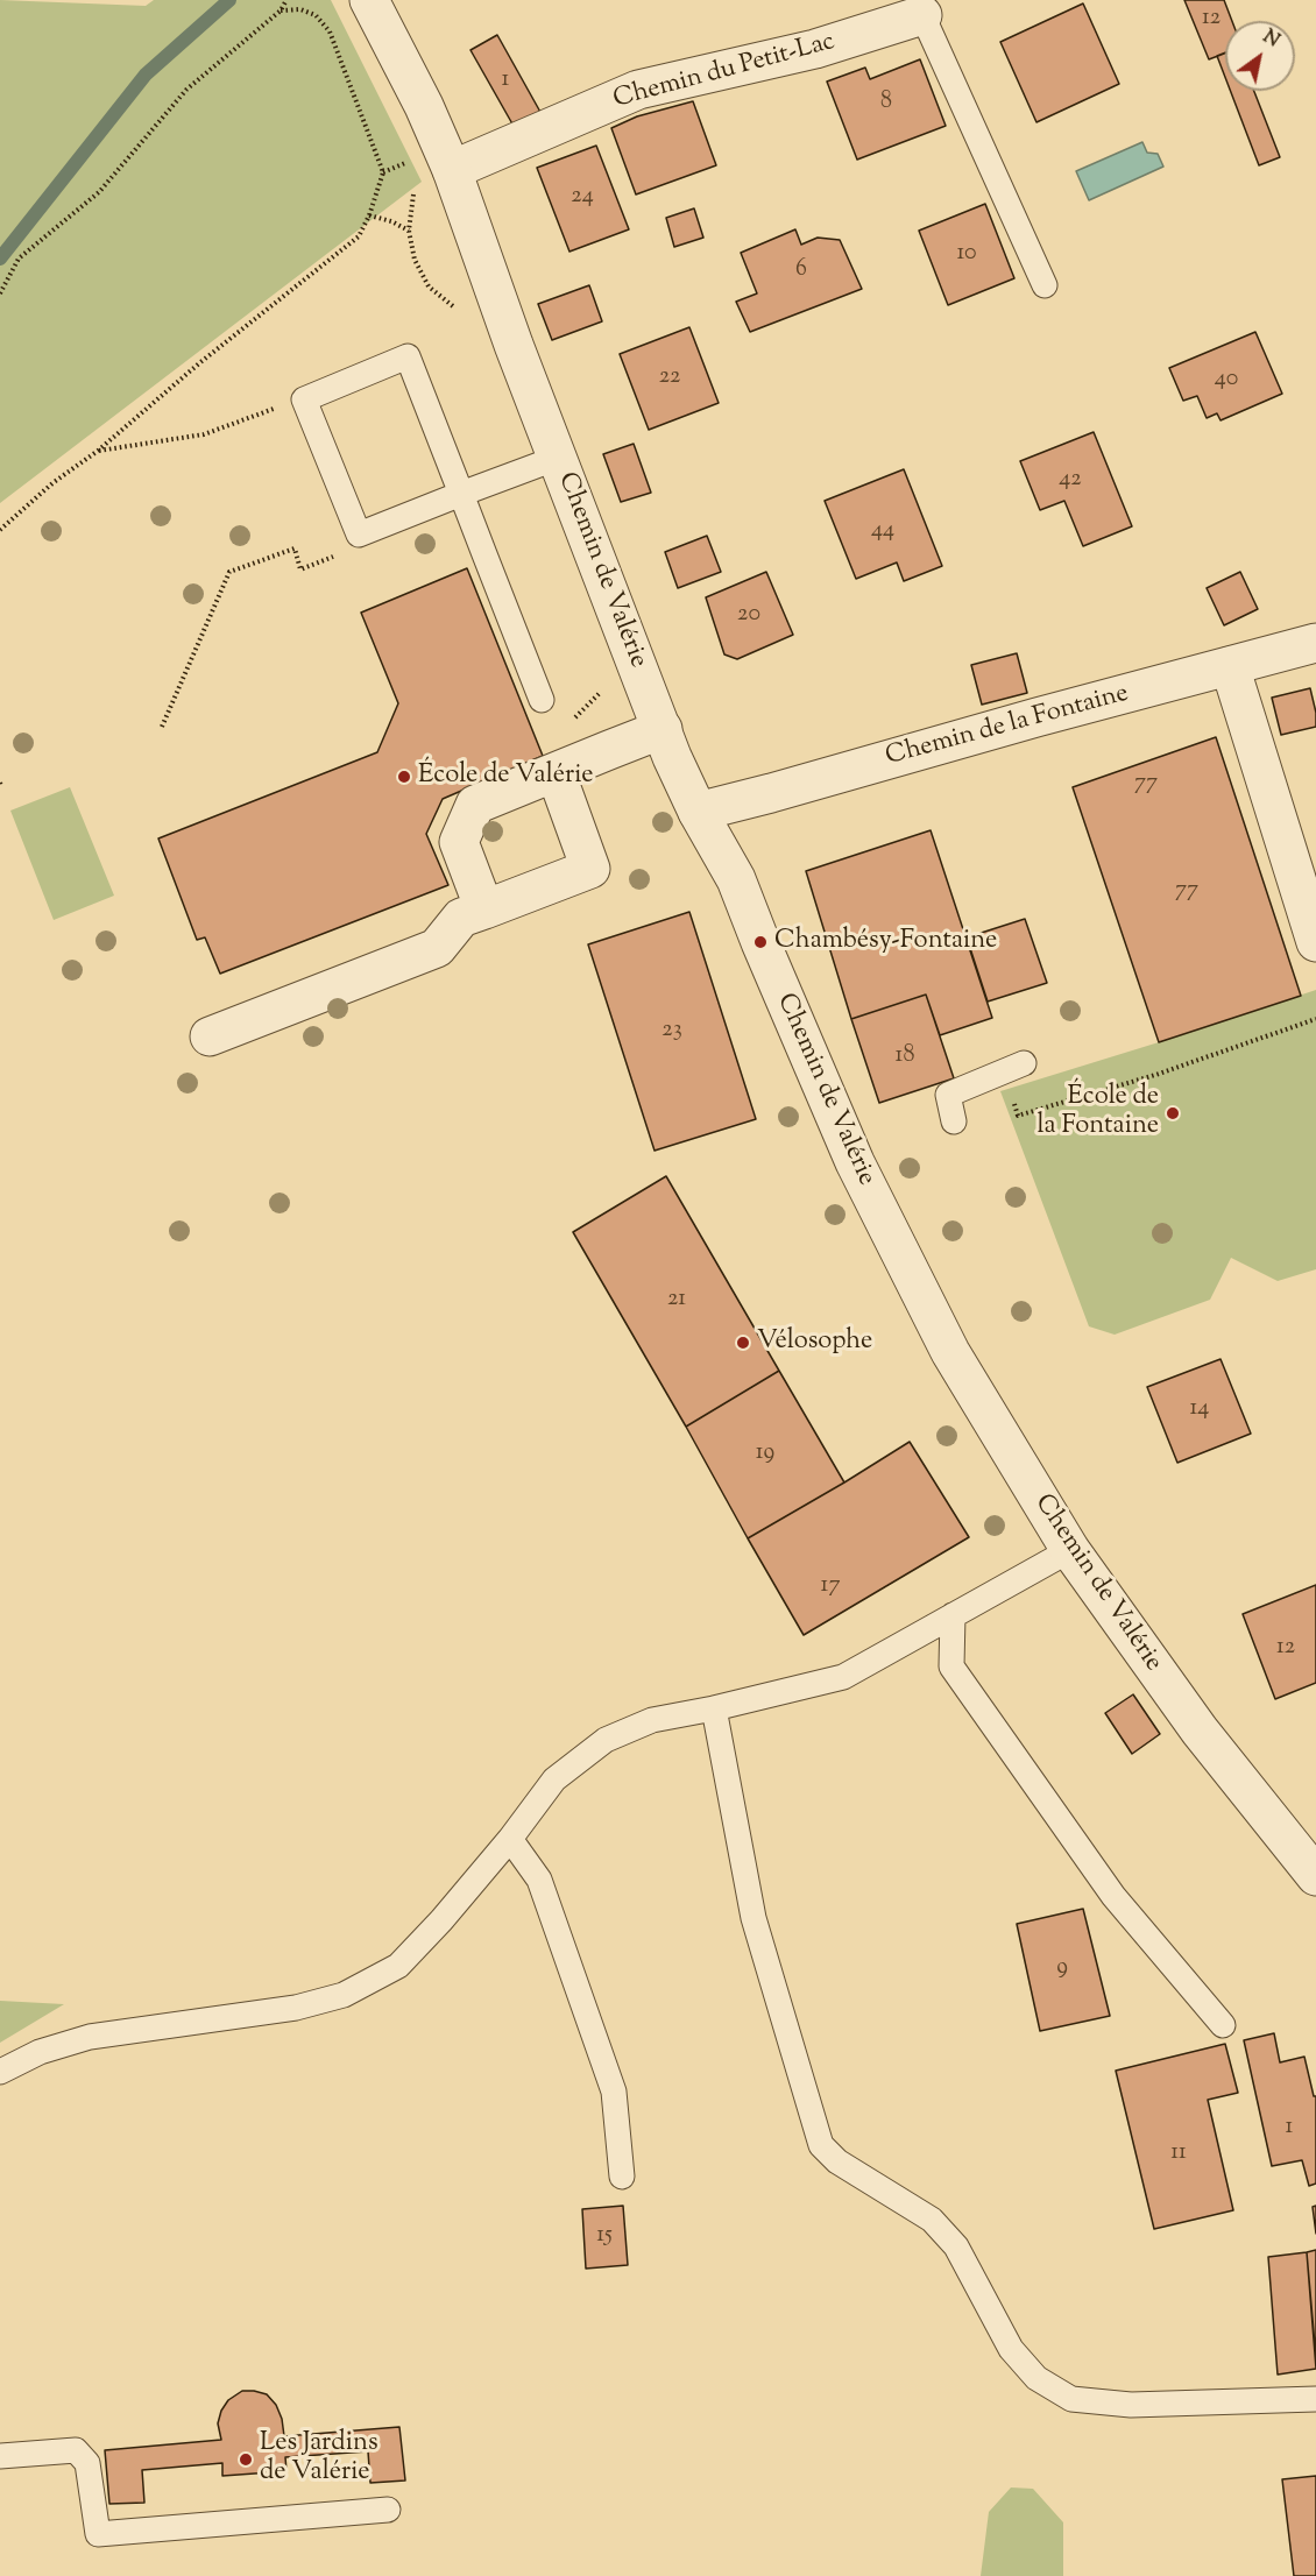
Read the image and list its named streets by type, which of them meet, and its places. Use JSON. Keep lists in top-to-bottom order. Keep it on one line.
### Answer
{"streets":{"street":["Chemin du Petit-Lac","Chemin de Valérie","Chemin de la Fontaine"]},"crossings":[["Chemin du Petit-Lac","Chemin de Valérie"],["Chemin de Valérie","Chemin de la Fontaine"]],"places":["École de Valérie","Chambésy-Fontaine","École de la Fontaine","Vélosophe","Les Jardins de Valérie"],"house_numbers":["12","1","8","24","10","6","22","40","42","44","20","77","77","23","18","21","14","19","17","12","9","1","11","15"],"north":"top right"}
